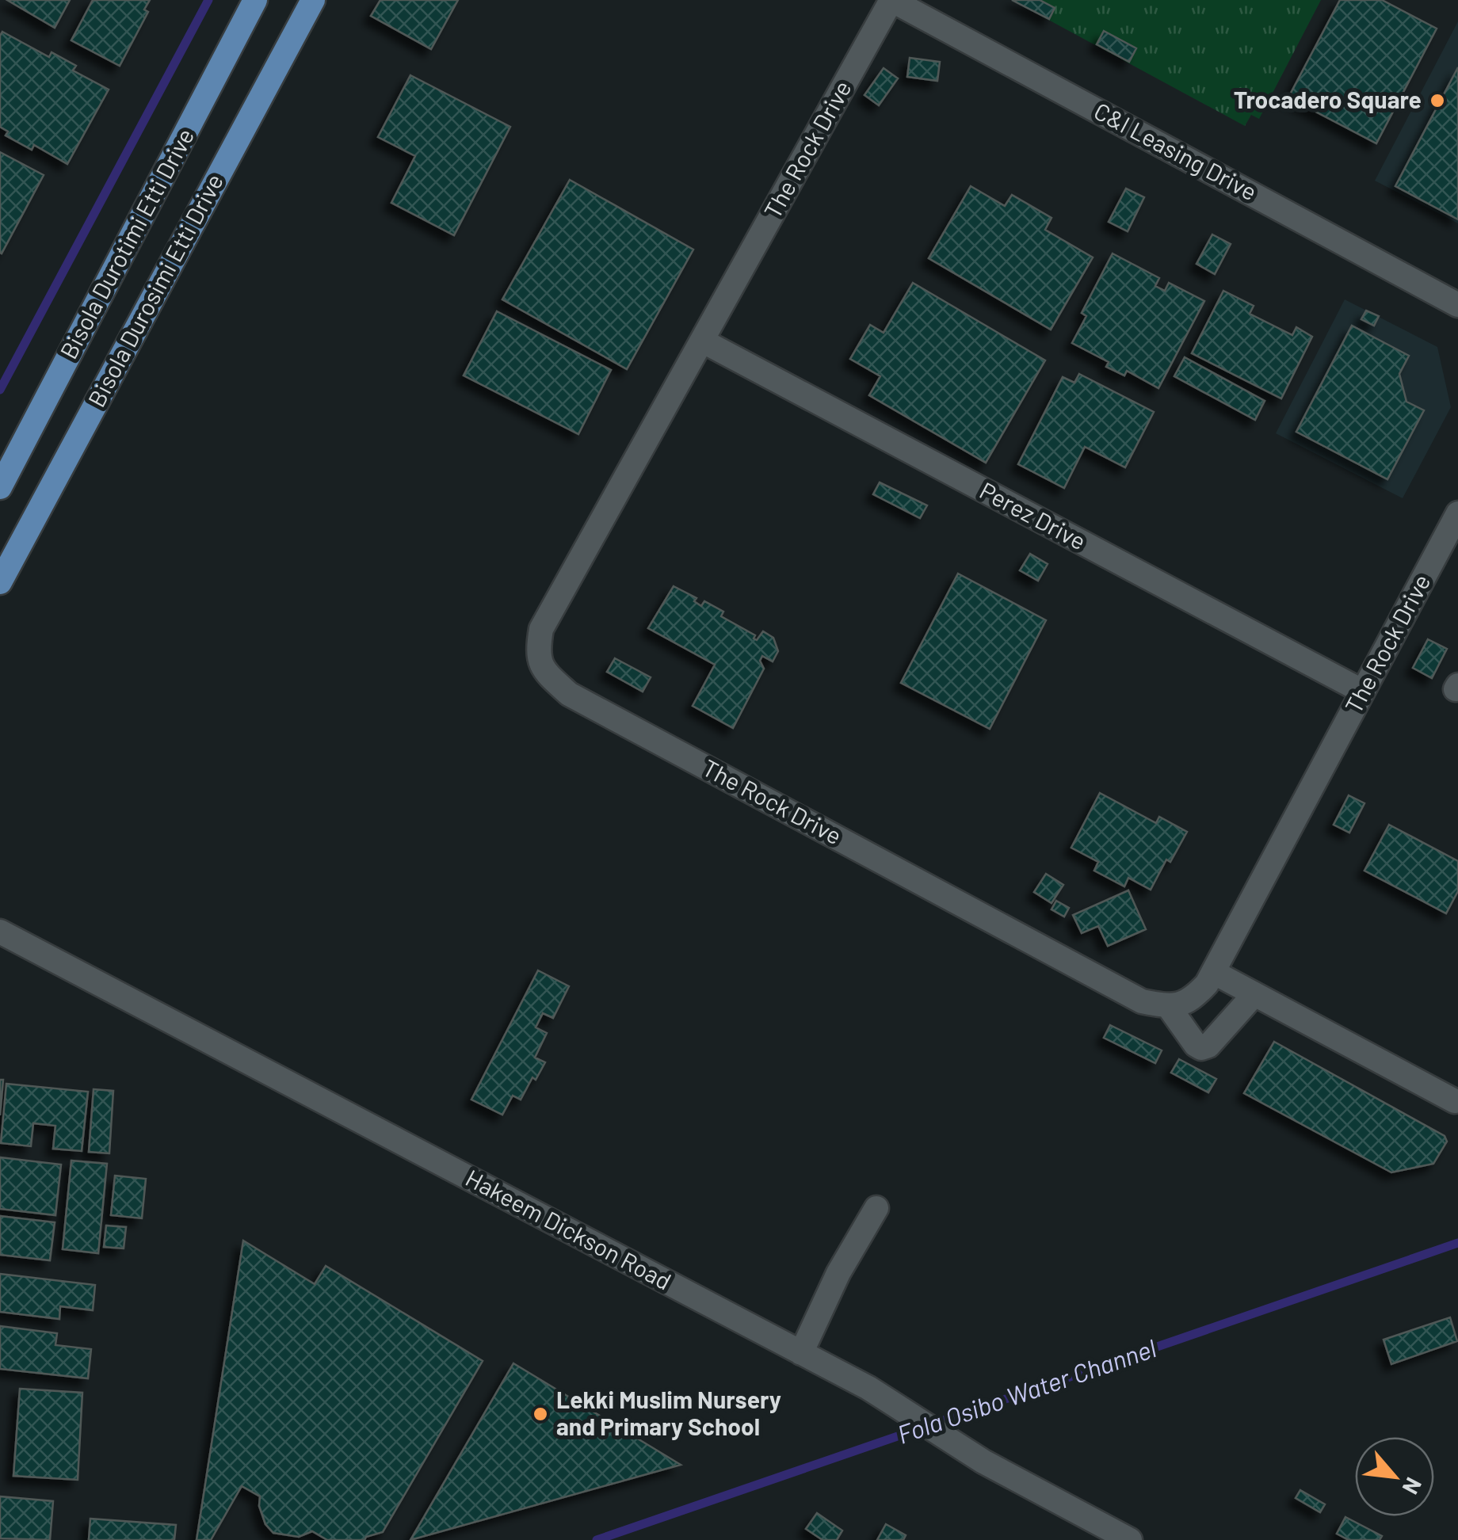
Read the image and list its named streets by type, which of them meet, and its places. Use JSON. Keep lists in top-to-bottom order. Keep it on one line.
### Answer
{"streets":{"main road":["Bisola Durotimi Etti Drive","Bisola Durosimi Etti Drive"],"street":["The Rock Drive","C&I Leasing Drive","Perez Drive","Hakeem Dickson Road"]},"crossings":[["The Rock Drive","C&I Leasing Drive"],["The Rock Drive","Perez Drive"]],"water":["Fola Osibo Water Channel"],"places":["Trocadero Square","Lekki Muslim Nursery and Primary School"],"north":"bottom right"}
